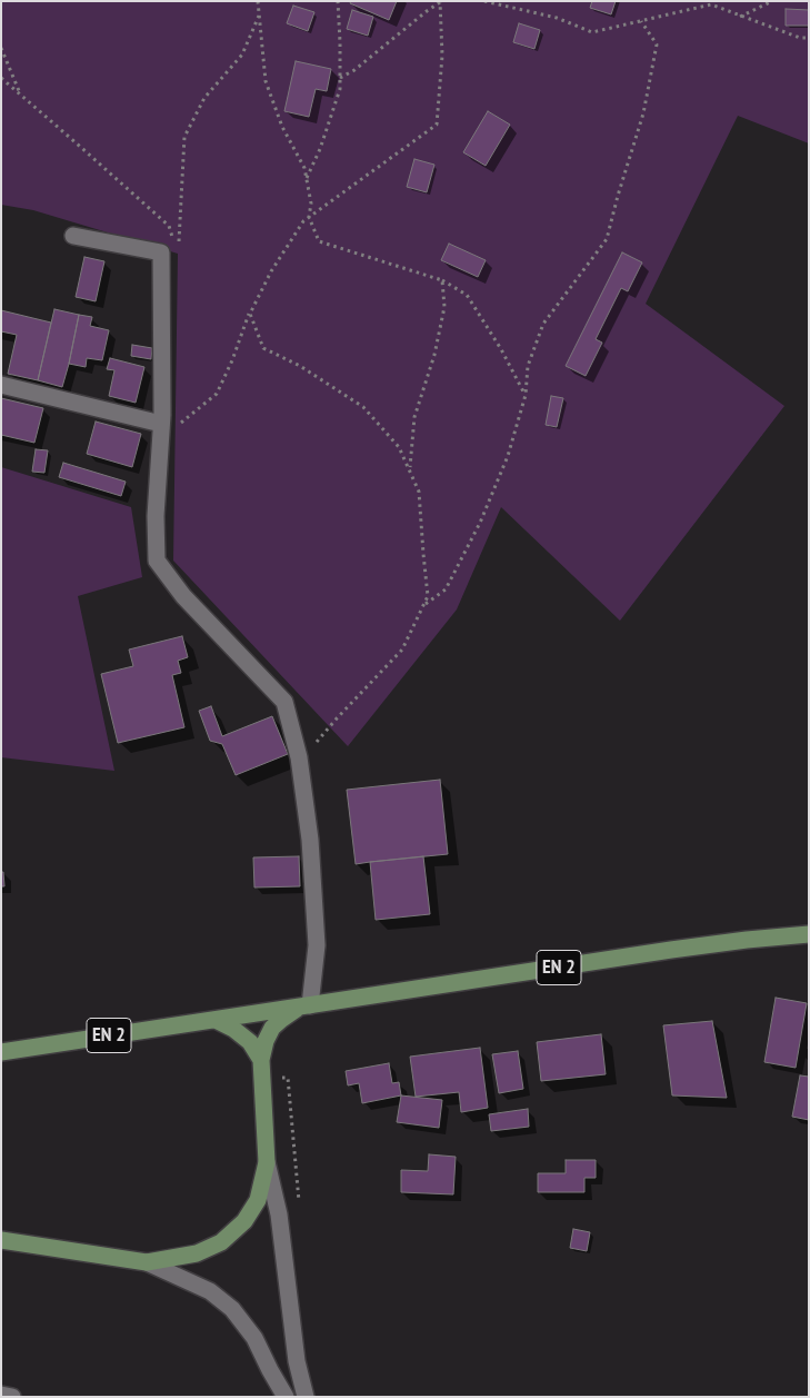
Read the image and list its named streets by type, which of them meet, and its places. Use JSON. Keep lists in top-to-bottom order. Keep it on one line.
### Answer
{"streets":{"main road":["EN 2"]}}
